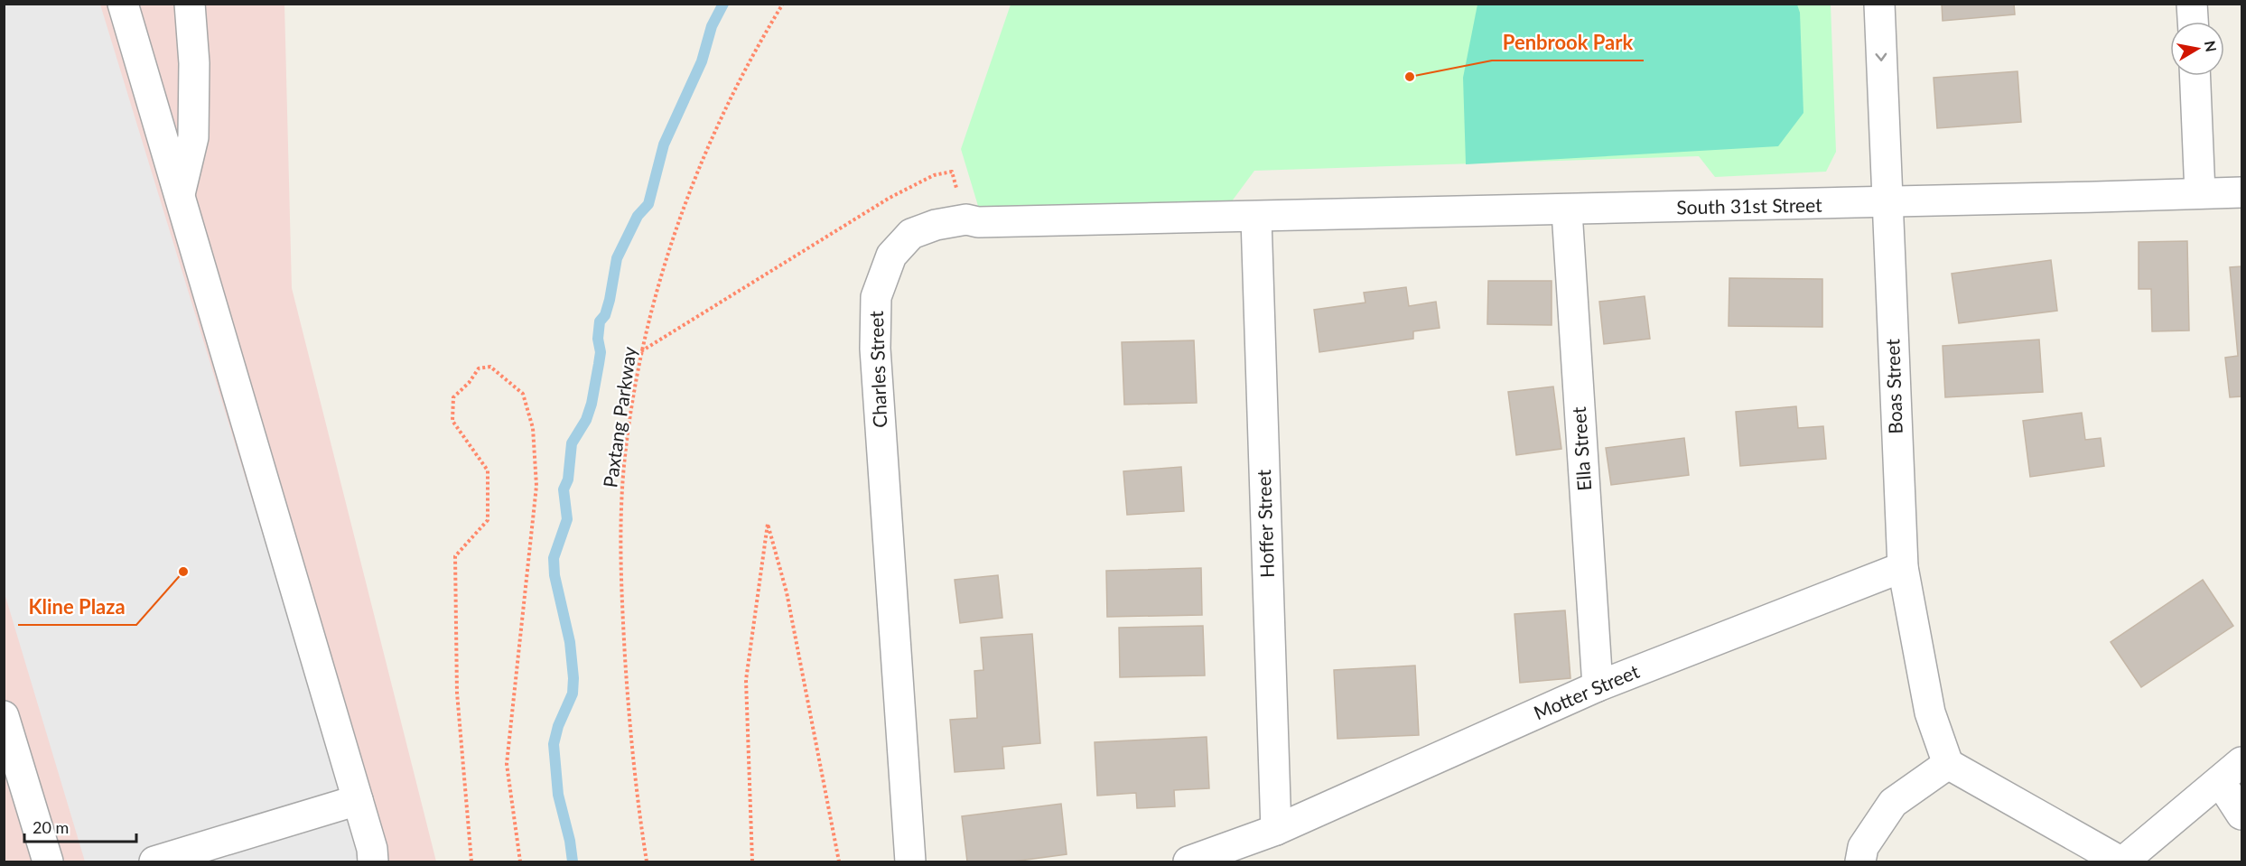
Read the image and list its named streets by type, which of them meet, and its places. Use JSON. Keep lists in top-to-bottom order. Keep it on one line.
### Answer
{"streets":{"street":["South 31st Street","Charles Street","Boas Street","Ella Street","Hoffer Street","Motter Street"],"path":["Paxtang Parkway"]},"crossings":[["South 31st Street","Charles Street"],["South 31st Street","Boas Street"],["South 31st Street","Ella Street"],["South 31st Street","Hoffer Street"],["Charles Street","Hoffer Street"],["Boas Street","Motter Street"],["Ella Street","Motter Street"],["Hoffer Street","Motter Street"]],"places":["Penbrook Park","Kline Plaza"],"scale_bar":"20 m","north":"right"}
